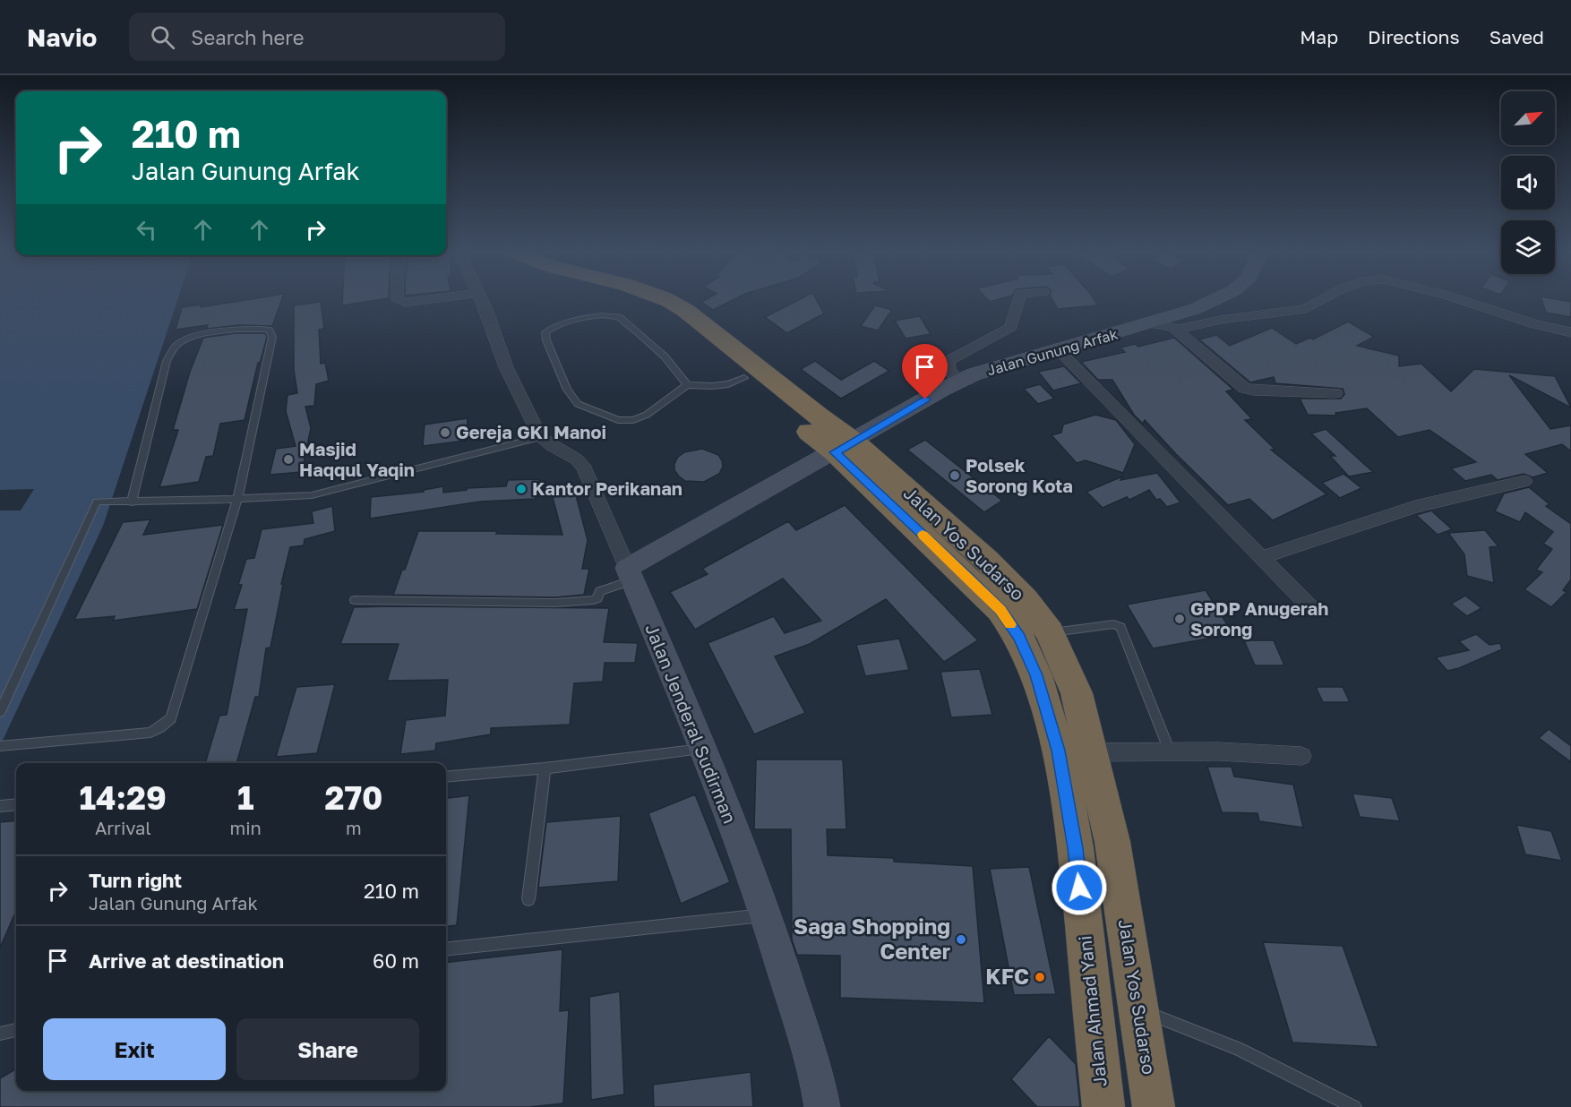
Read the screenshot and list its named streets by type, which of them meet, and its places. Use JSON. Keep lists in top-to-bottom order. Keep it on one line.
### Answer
{"streets":{"highway":["Jalan Yos Sudarso","Jalan Ahmad Yani"],"main road":["Jalan Gunung Arfak","Jalan Jenderal Sudirman"]},"crossings":[["Jalan Gunung Arfak","Jalan Yos Sudarso"],["Jalan Gunung Arfak","Jalan Ahmad Yani"],["Jalan Yos Sudarso","Jalan Ahmad Yani"]],"places":["Gereja GKI Manoi","Masjid Haqqul Yaqin","Polsek Sorong Kota","Kantor Perikanan","GPDP Anugerah Sorong","Saga Shopping Center","KFC"],"north":"top right","page":{"header":"Navio","search":"Search here","nav":["Map","Directions","Saved"],"turn":["210 m","Jalan Gunung Arfak"],"eta":["14:29","Arrival","1","min","270","m"],"list":[{"name":"Turn right","note":"Jalan Gunung Arfak","value":"210 m"},{"name":"Arrive at destination","value":"60 m"}],"buttons":["Exit","Share"]}}
